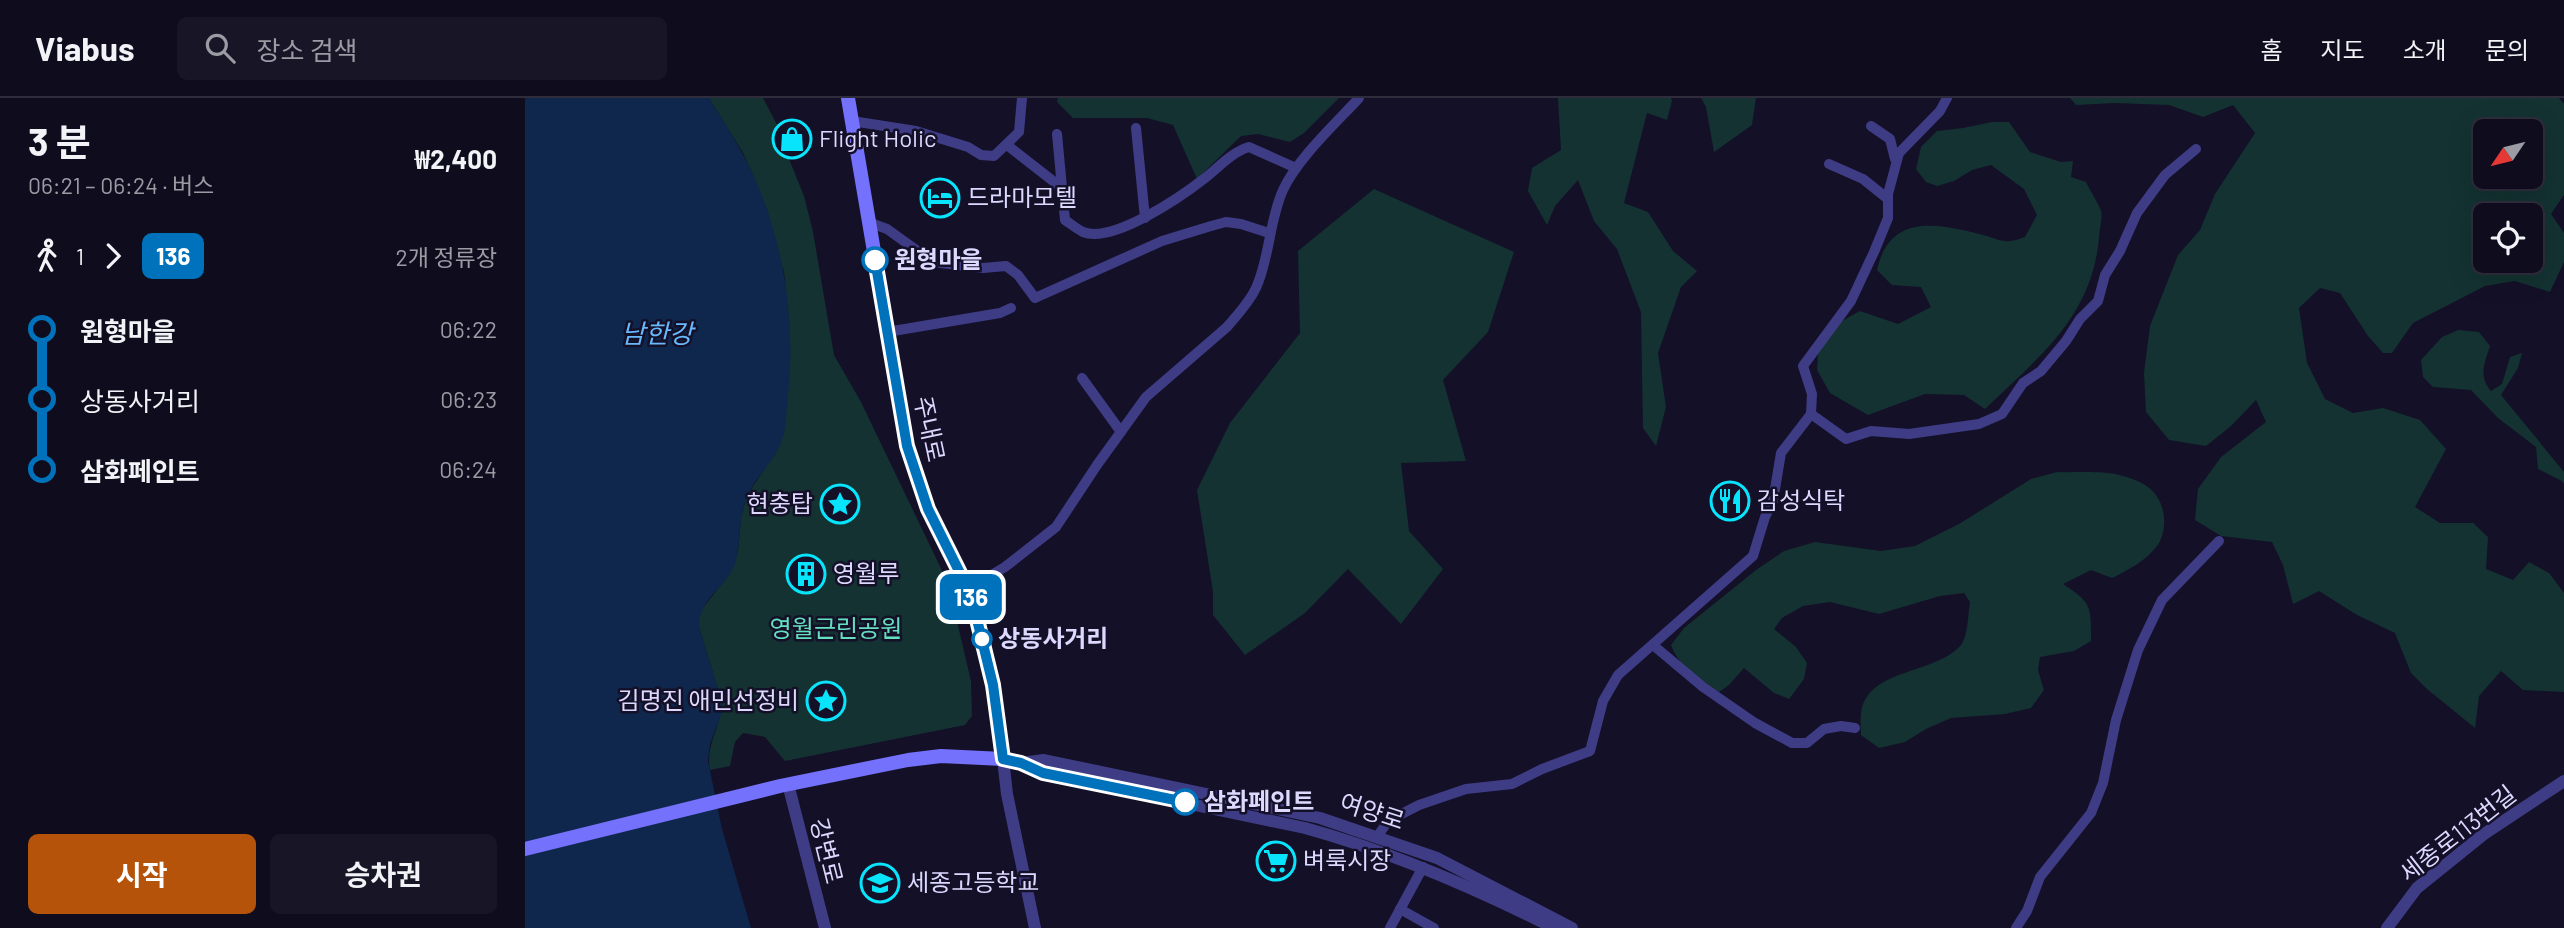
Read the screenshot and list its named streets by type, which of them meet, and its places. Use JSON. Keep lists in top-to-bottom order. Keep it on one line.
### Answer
{"streets":{"main road":["주내로","여양로"],"street":["세종로113번길","강변로"]},"crossings":[["주내로","여양로"],["여양로","강변로"]],"water":["남한강"],"parks":["영월근린공원"],"places":{"shop":["Flight Holic"],"hotel":["드라마모텔"],"other":["원형마을","상동사거리","삼화페인트"],"restaurant":["감성식탁"],"place":["현충탑","김명진 애민선정비"],"building":["영월루"],"supermarket":["벼룩시장"],"school or university":["세종고등학교"]},"lines":["bus line 136"],"north":"bottom left","page":{"header":"Viabus","search":"장소 검색","nav":["홈","지도","소개","문의"],"heading":["3 분","06:21 – 06:24 · 버스","₩2,400"],"on_map":"136","legs":["1","136","2개 정류장"],"list":[{"name":"원형마을","value":"06:22"},{"name":"상동사거리","value":"06:23"},{"name":"삼화페인트","value":"06:24"}],"buttons":["시작","승차권"]}}
